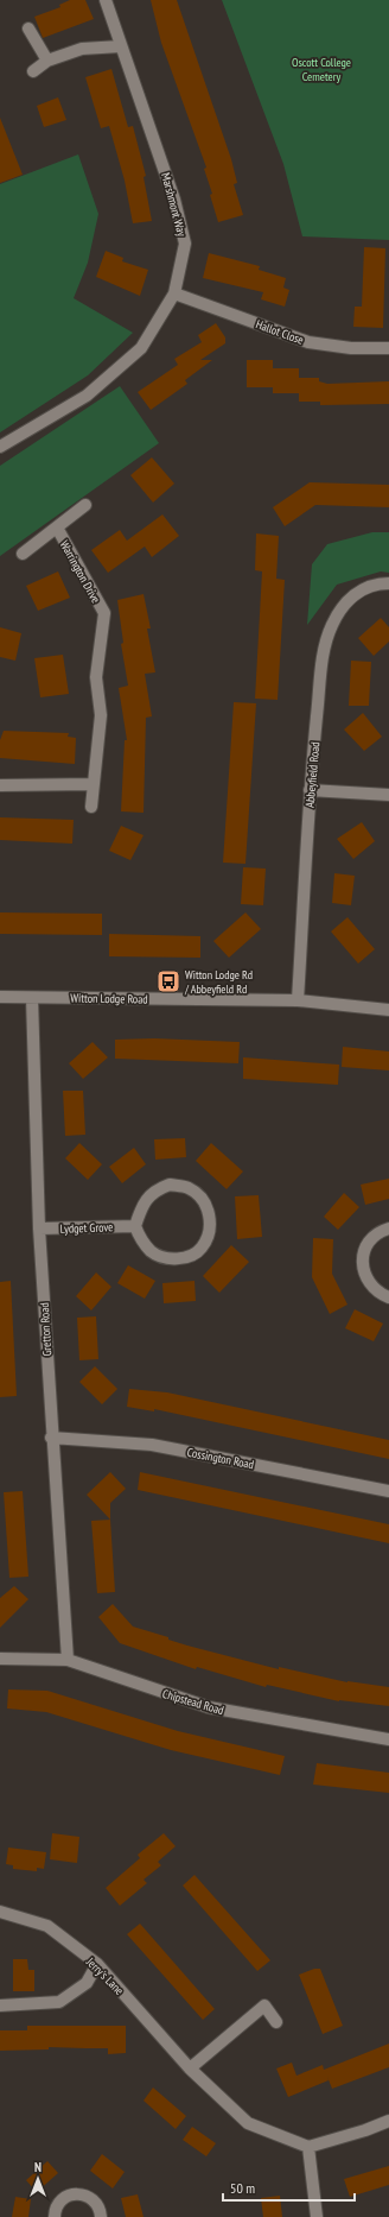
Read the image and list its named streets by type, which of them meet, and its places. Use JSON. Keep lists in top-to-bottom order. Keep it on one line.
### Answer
{"streets":{"street":["Marshmont Way","Hallot Close","Warrington Drive","Abbeyfield Road","Witton Lodge Road","Lydget Grove","Gretton Road","Cossington Road","Chipstead Road","Jerry's Lane"]},"crossings":[["Marshmont Way","Hallot Close"],["Abbeyfield Road","Witton Lodge Road"],["Witton Lodge Road","Gretton Road"],["Lydget Grove","Gretton Road"],["Gretton Road","Cossington Road"],["Gretton Road","Chipstead Road"]],"parks":["Oscott College Cemetery"],"places":{"bus stop":["Witton Lodge Rd / Abbeyfield Rd"]},"scale_bar":"50 m","north":"top"}
